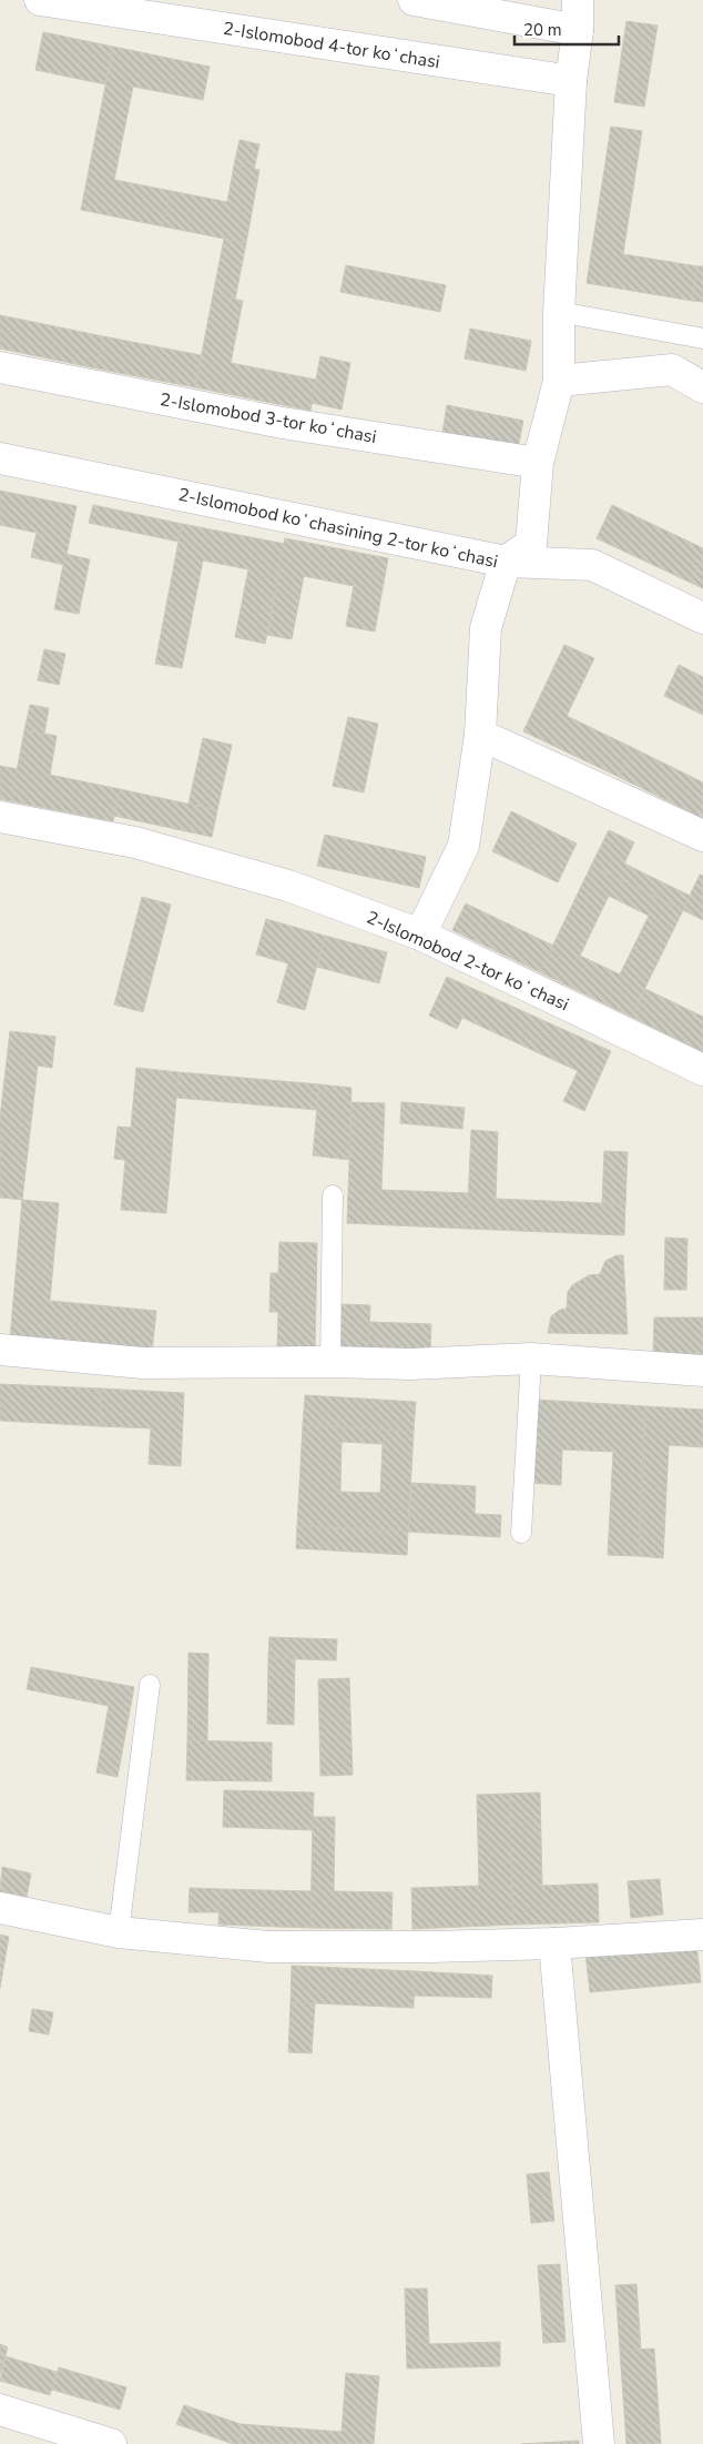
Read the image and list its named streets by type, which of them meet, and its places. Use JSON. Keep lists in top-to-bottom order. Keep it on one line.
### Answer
{"streets":{"street":["2-Islomobod 4-tor koʻchasi","2-Islomobod 3-tor koʻchasi","2-Islomobod koʻchasining 2-tor koʻchasi","2-Islomobod 2-tor koʻchasi"]},"crossings":[["2-Islomobod koʻchasining 2-tor koʻchasi","2-Islomobod 2-tor koʻchasi"]],"scale_bar":"20 m"}
